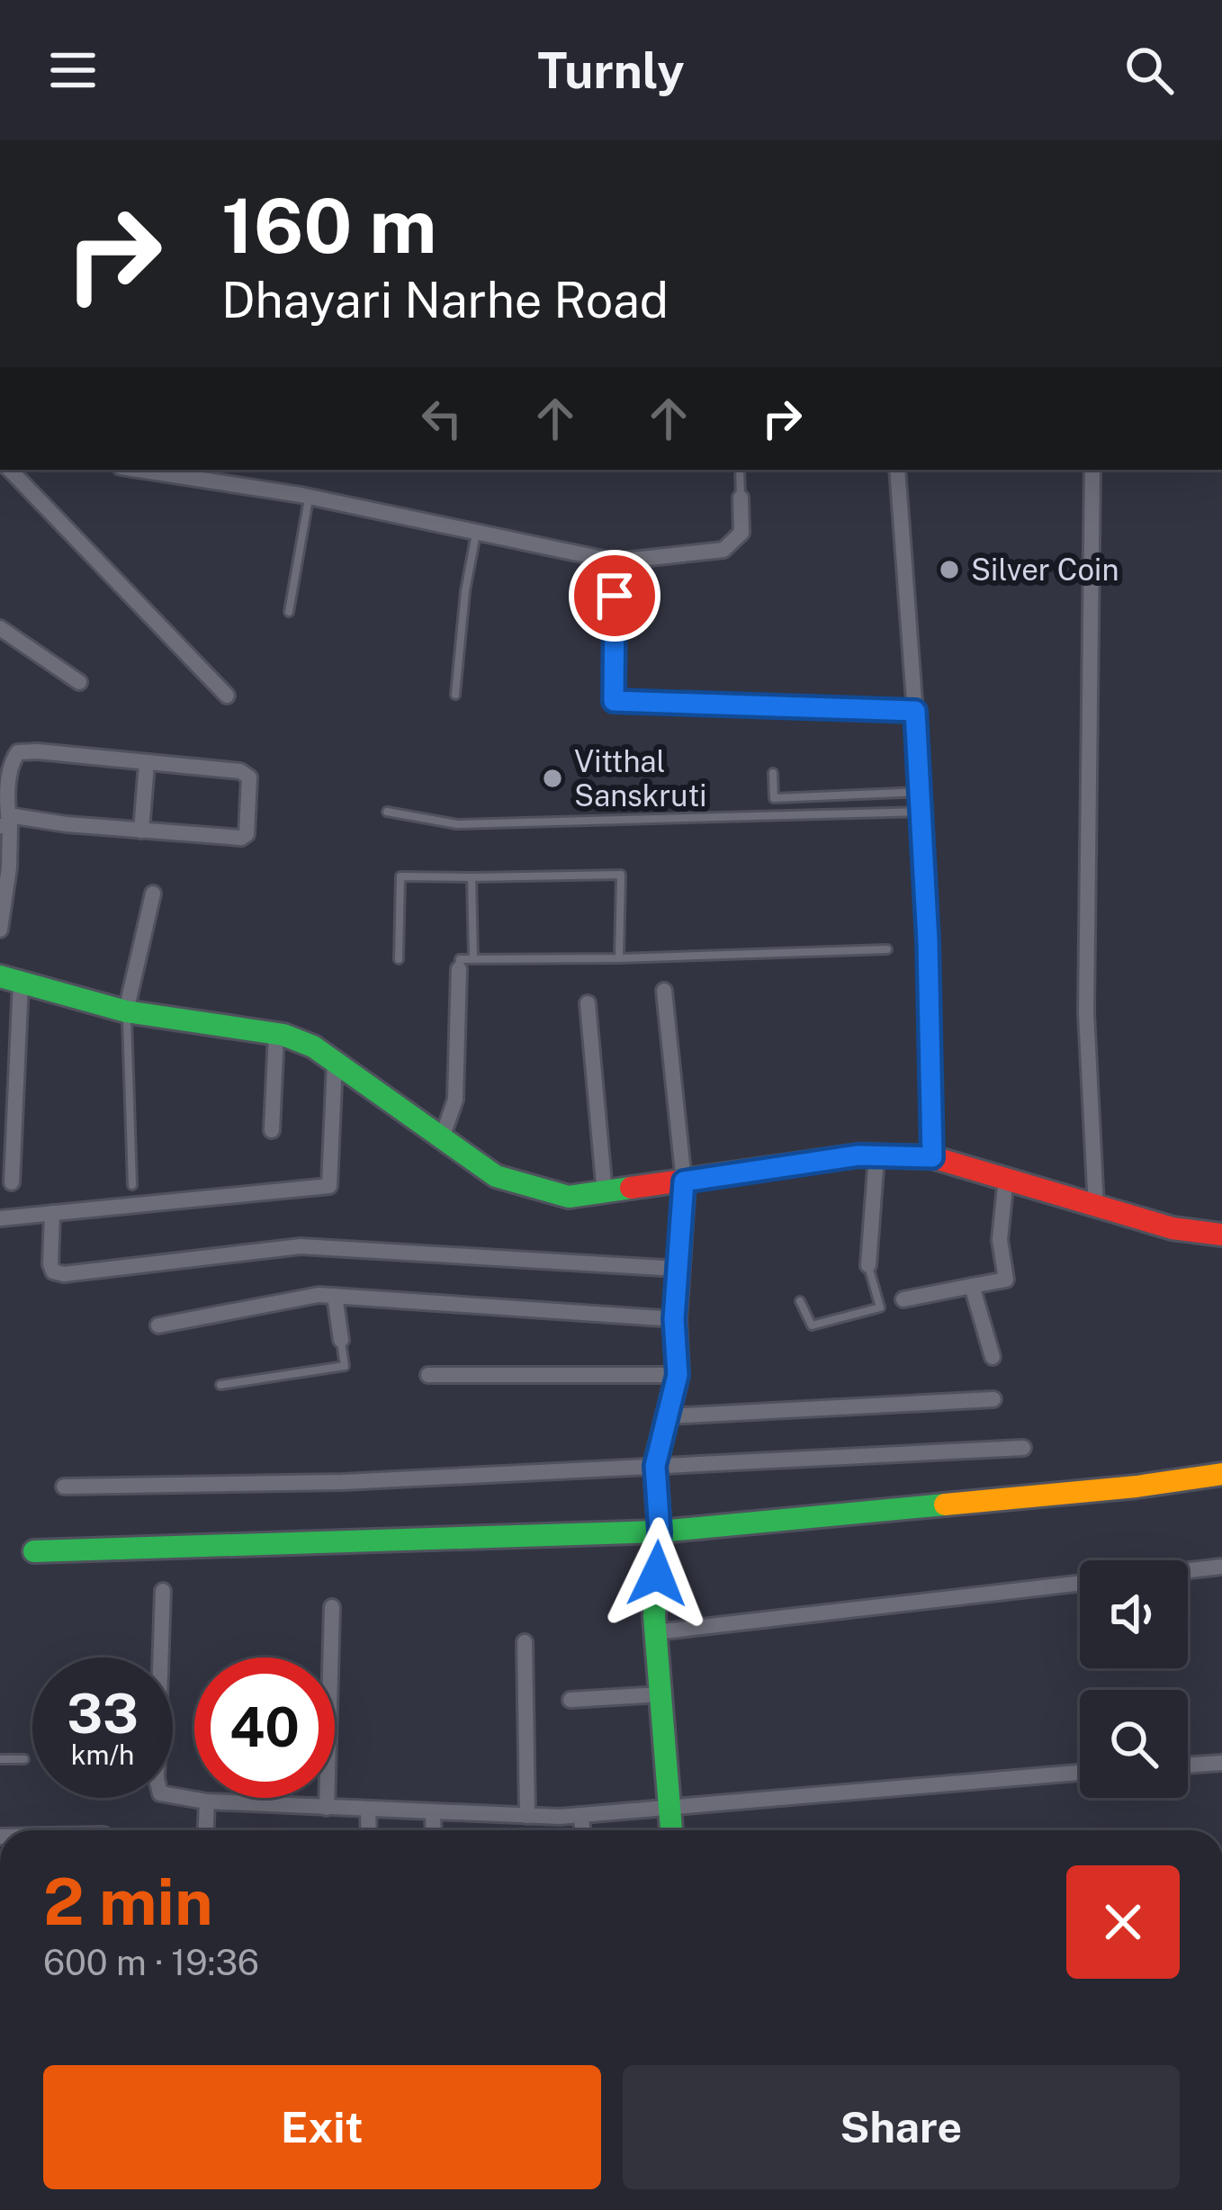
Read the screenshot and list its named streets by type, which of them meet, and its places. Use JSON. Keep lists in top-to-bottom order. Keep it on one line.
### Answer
{"places":["Silver Coin","Vitthal Sanskruti"],"page":{"header":"Turnly","turn":["160 m","Dhayari Narhe Road"],"speed":"33 km/h","limit":"40","heading":["2 min","600 m · 19:36"],"buttons":["Exit","Share"]}}
